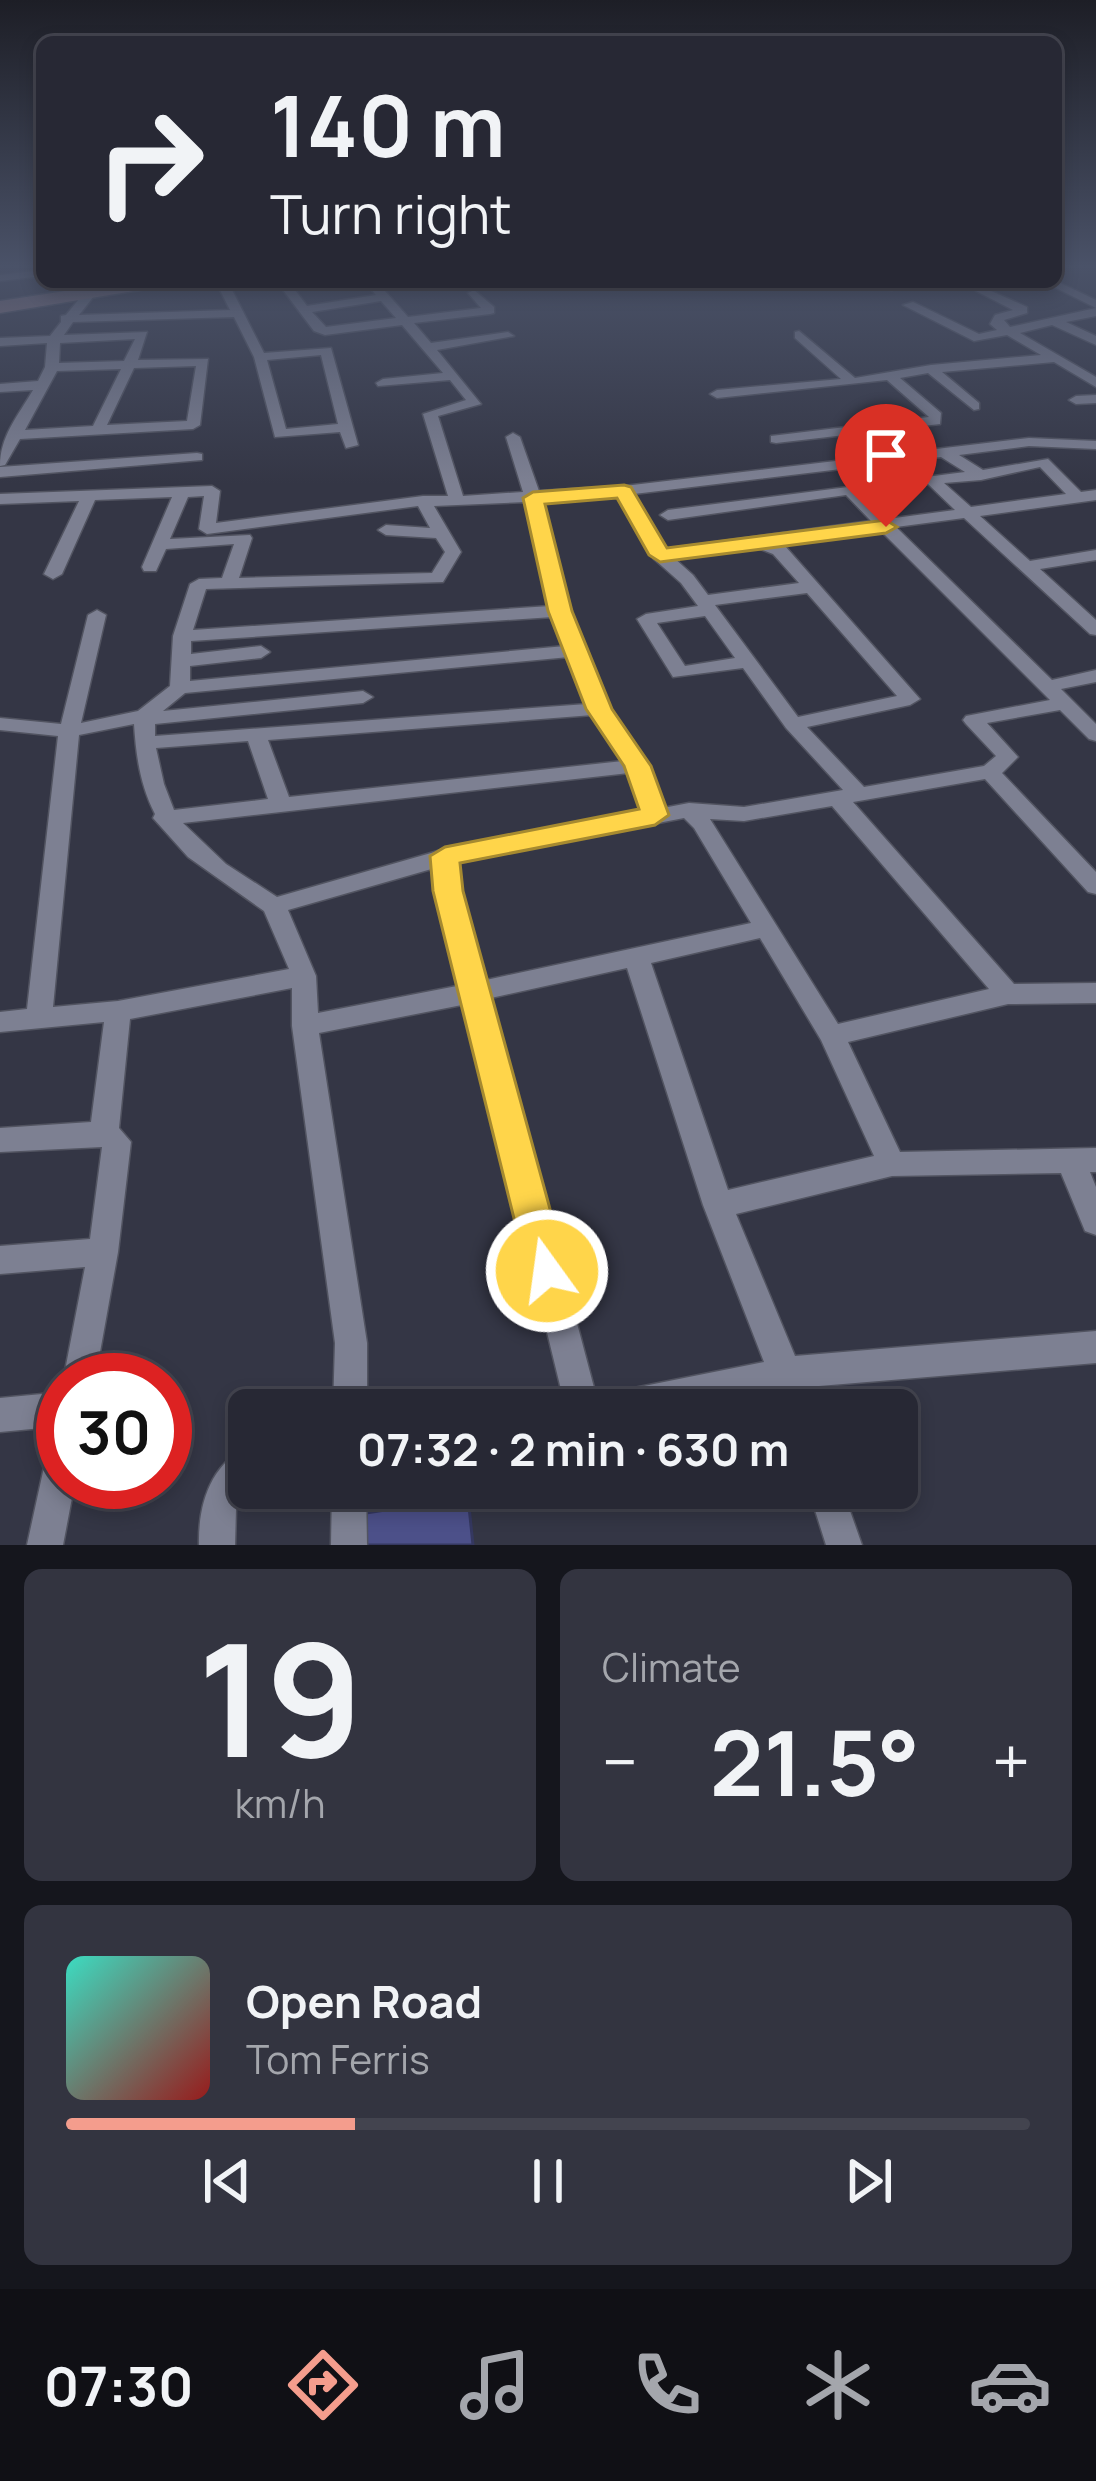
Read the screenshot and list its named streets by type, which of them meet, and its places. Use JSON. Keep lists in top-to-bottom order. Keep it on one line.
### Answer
{"page":{"turn":["140 m","Turn right"],"limit":"30","trip":"07:32 · 2 min · 630 m","tile":[["19","km/h"],"Climate"],"heat":["−","21.5°","+"],"song":["Open Road","Tom Ferris"],"tabs":"07:30"}}
